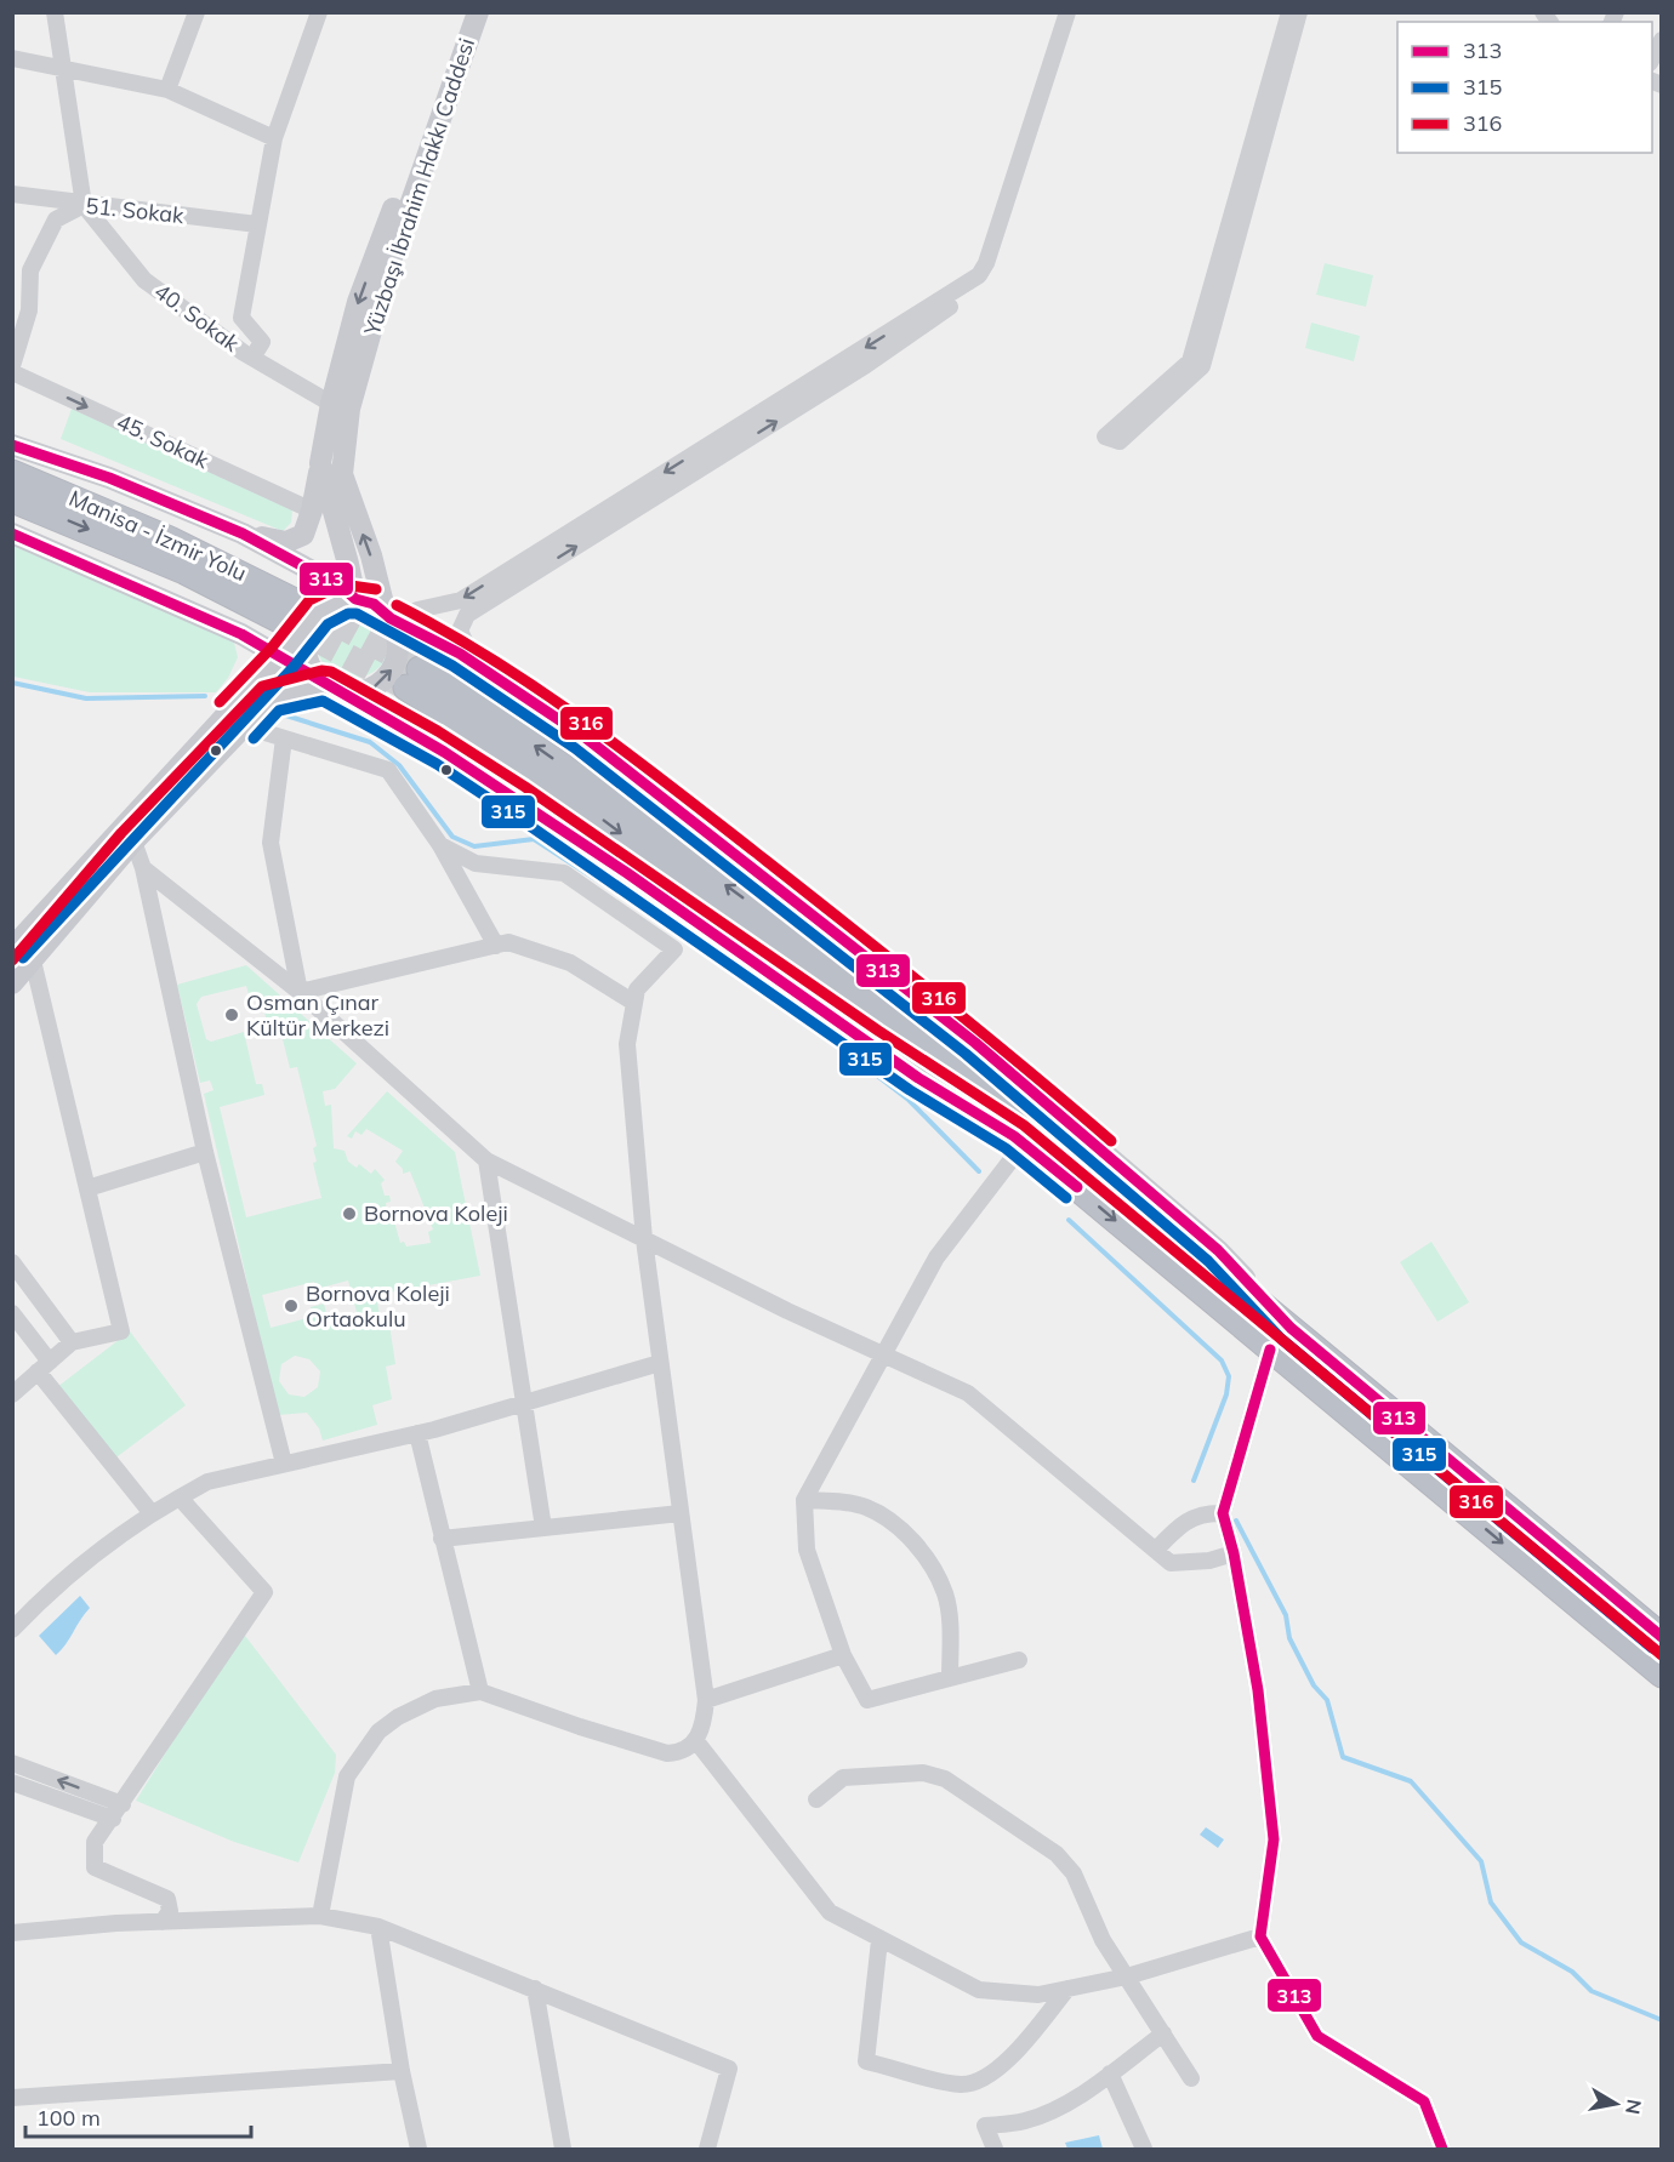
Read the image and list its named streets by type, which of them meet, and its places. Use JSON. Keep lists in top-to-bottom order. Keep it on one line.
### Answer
{"streets":{"highway":["Manisa - İzmir Yolu"],"main road":["Yüzbaşı İbrahim Hakkı Caddesi"],"street":["51. Sokak","40. Sokak","45. Sokak"]},"crossings":[["Yüzbaşı İbrahim Hakkı Caddesi","40. Sokak"],["Yüzbaşı İbrahim Hakkı Caddesi","Manisa - İzmir Yolu"],["51. Sokak","40. Sokak"]],"one_way":["45. Sokak"],"places":["Osman Çınar Kültür Merkezi","Bornova Koleji","Bornova Koleji Ortaokulu"],"lines":["transit line 313","transit line 316","transit line 315"],"legend":["313","315","316"],"scale_bar":"100 m","north":"right"}
